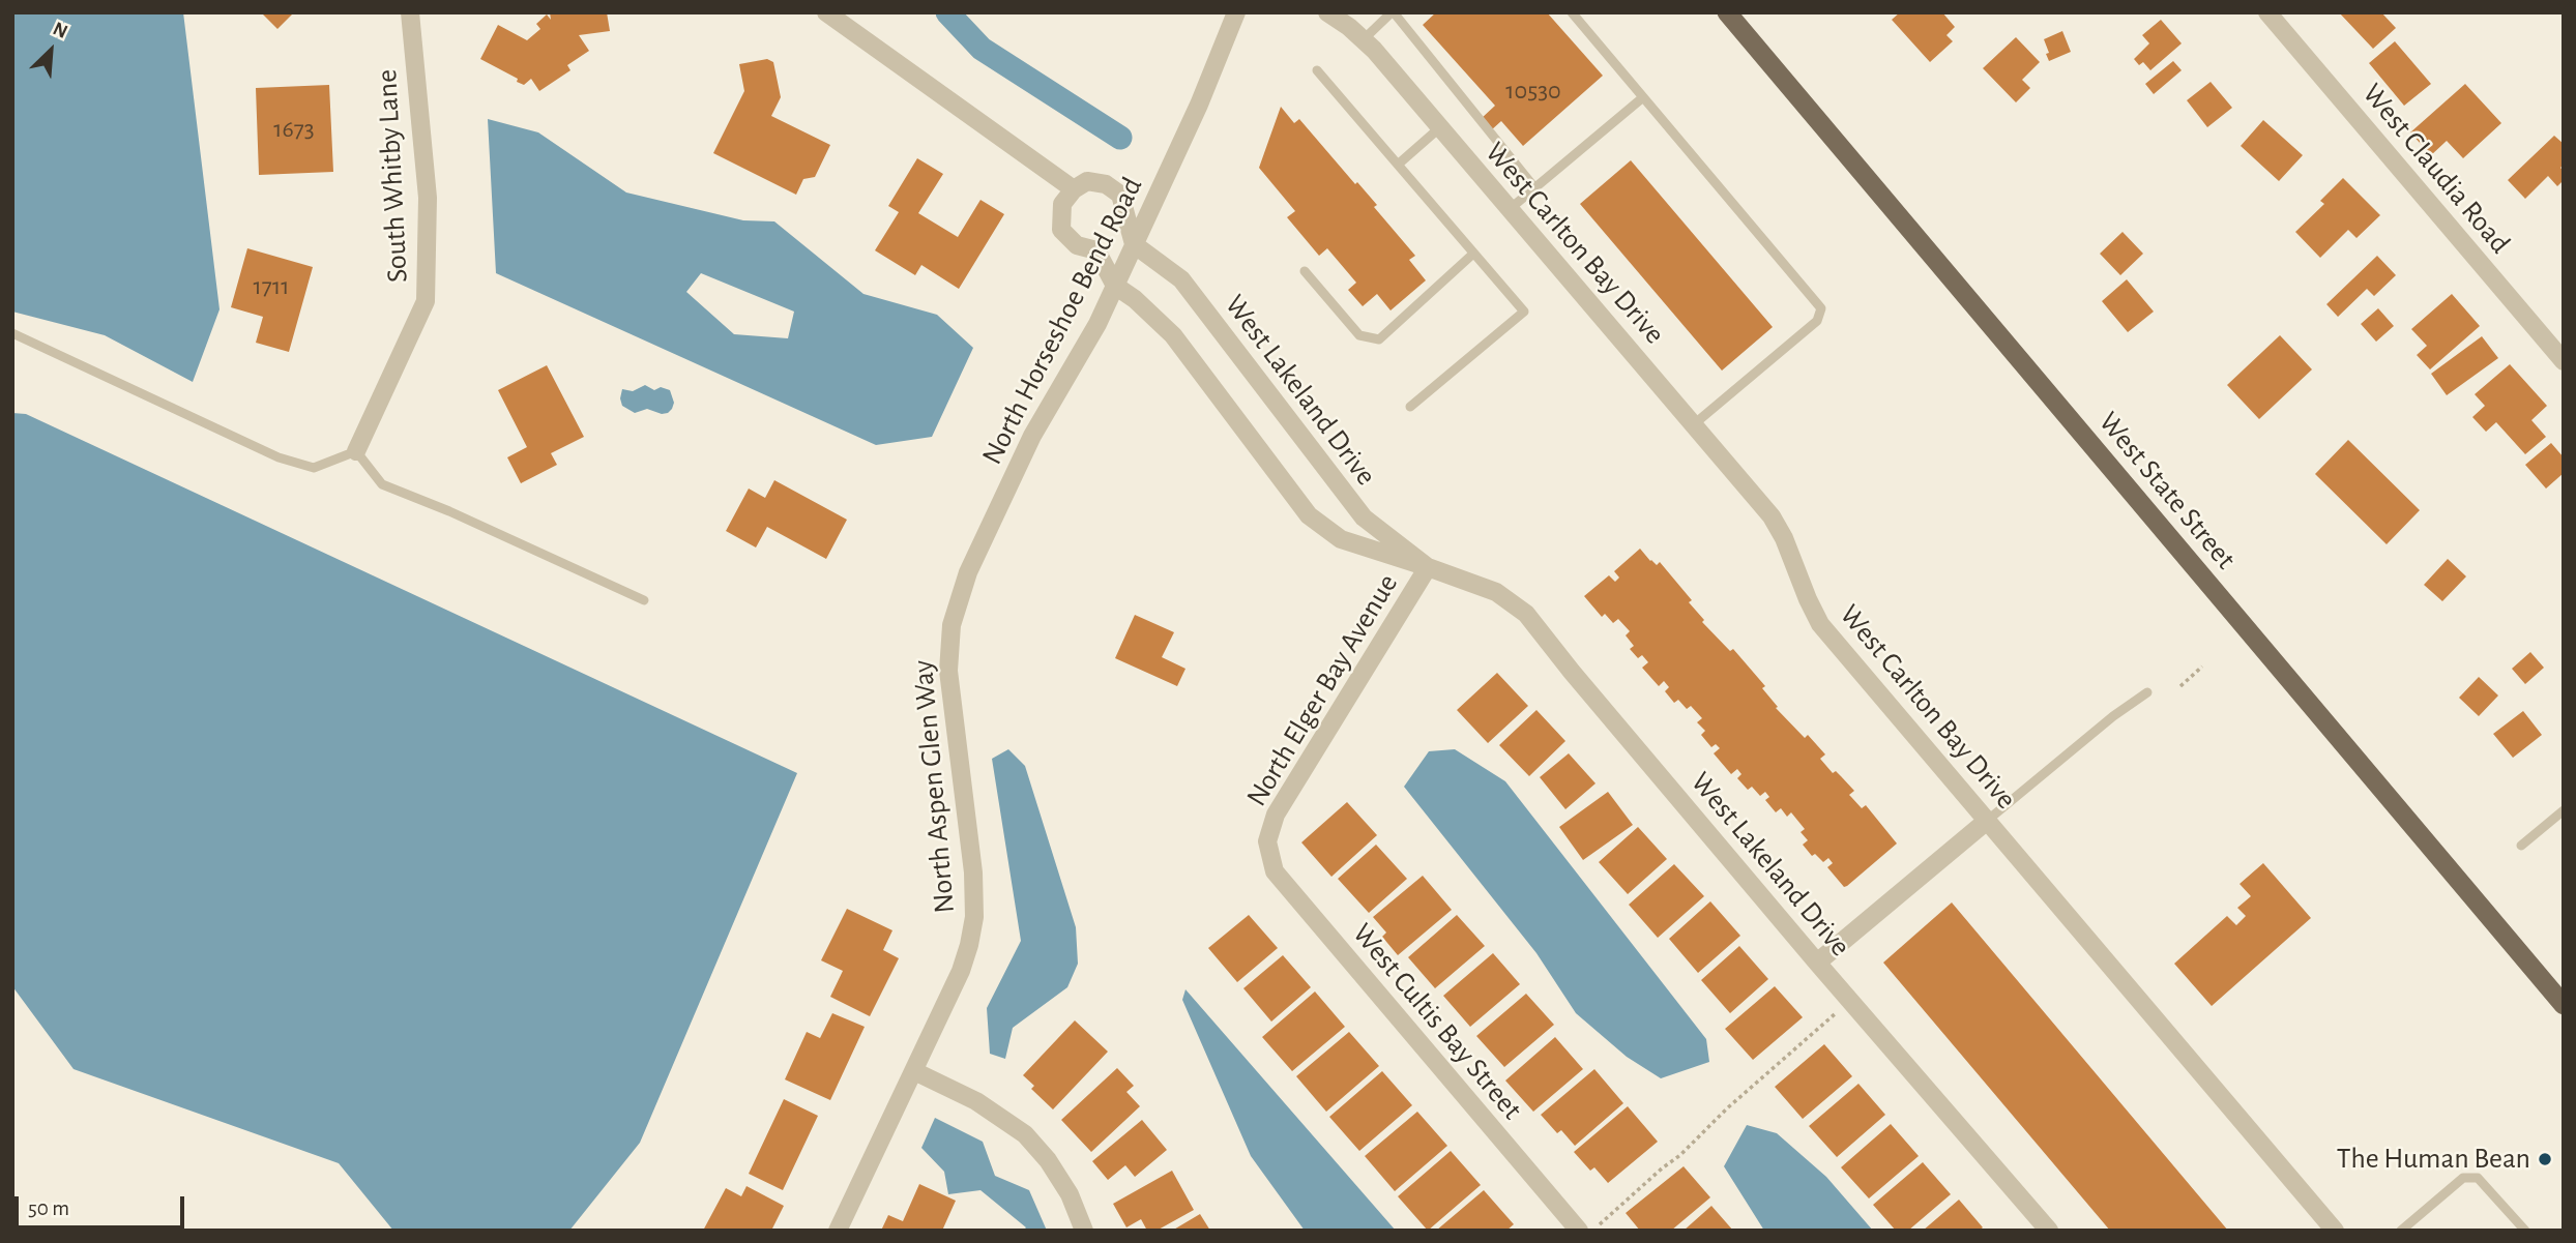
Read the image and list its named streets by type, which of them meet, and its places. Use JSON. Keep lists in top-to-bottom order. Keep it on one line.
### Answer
{"streets":{"main road":["West State Street"],"street":["West Claudia Road","South Whitby Lane","West Carlton Bay Drive","North Horseshoe Bend Road","West Lakeland Drive","North Elger Bay Avenue","North Aspen Glen Way","West Cultis Bay Street"]},"crossings":[["North Horseshoe Bend Road","West Lakeland Drive"],["North Horseshoe Bend Road","North Aspen Glen Way"],["West Lakeland Drive","North Elger Bay Avenue"],["North Elger Bay Avenue","West Cultis Bay Street"]],"places":["The Human Bean"],"house_numbers":["10530","1673","1711"],"scale_bar":"50 m","north":"top right"}
